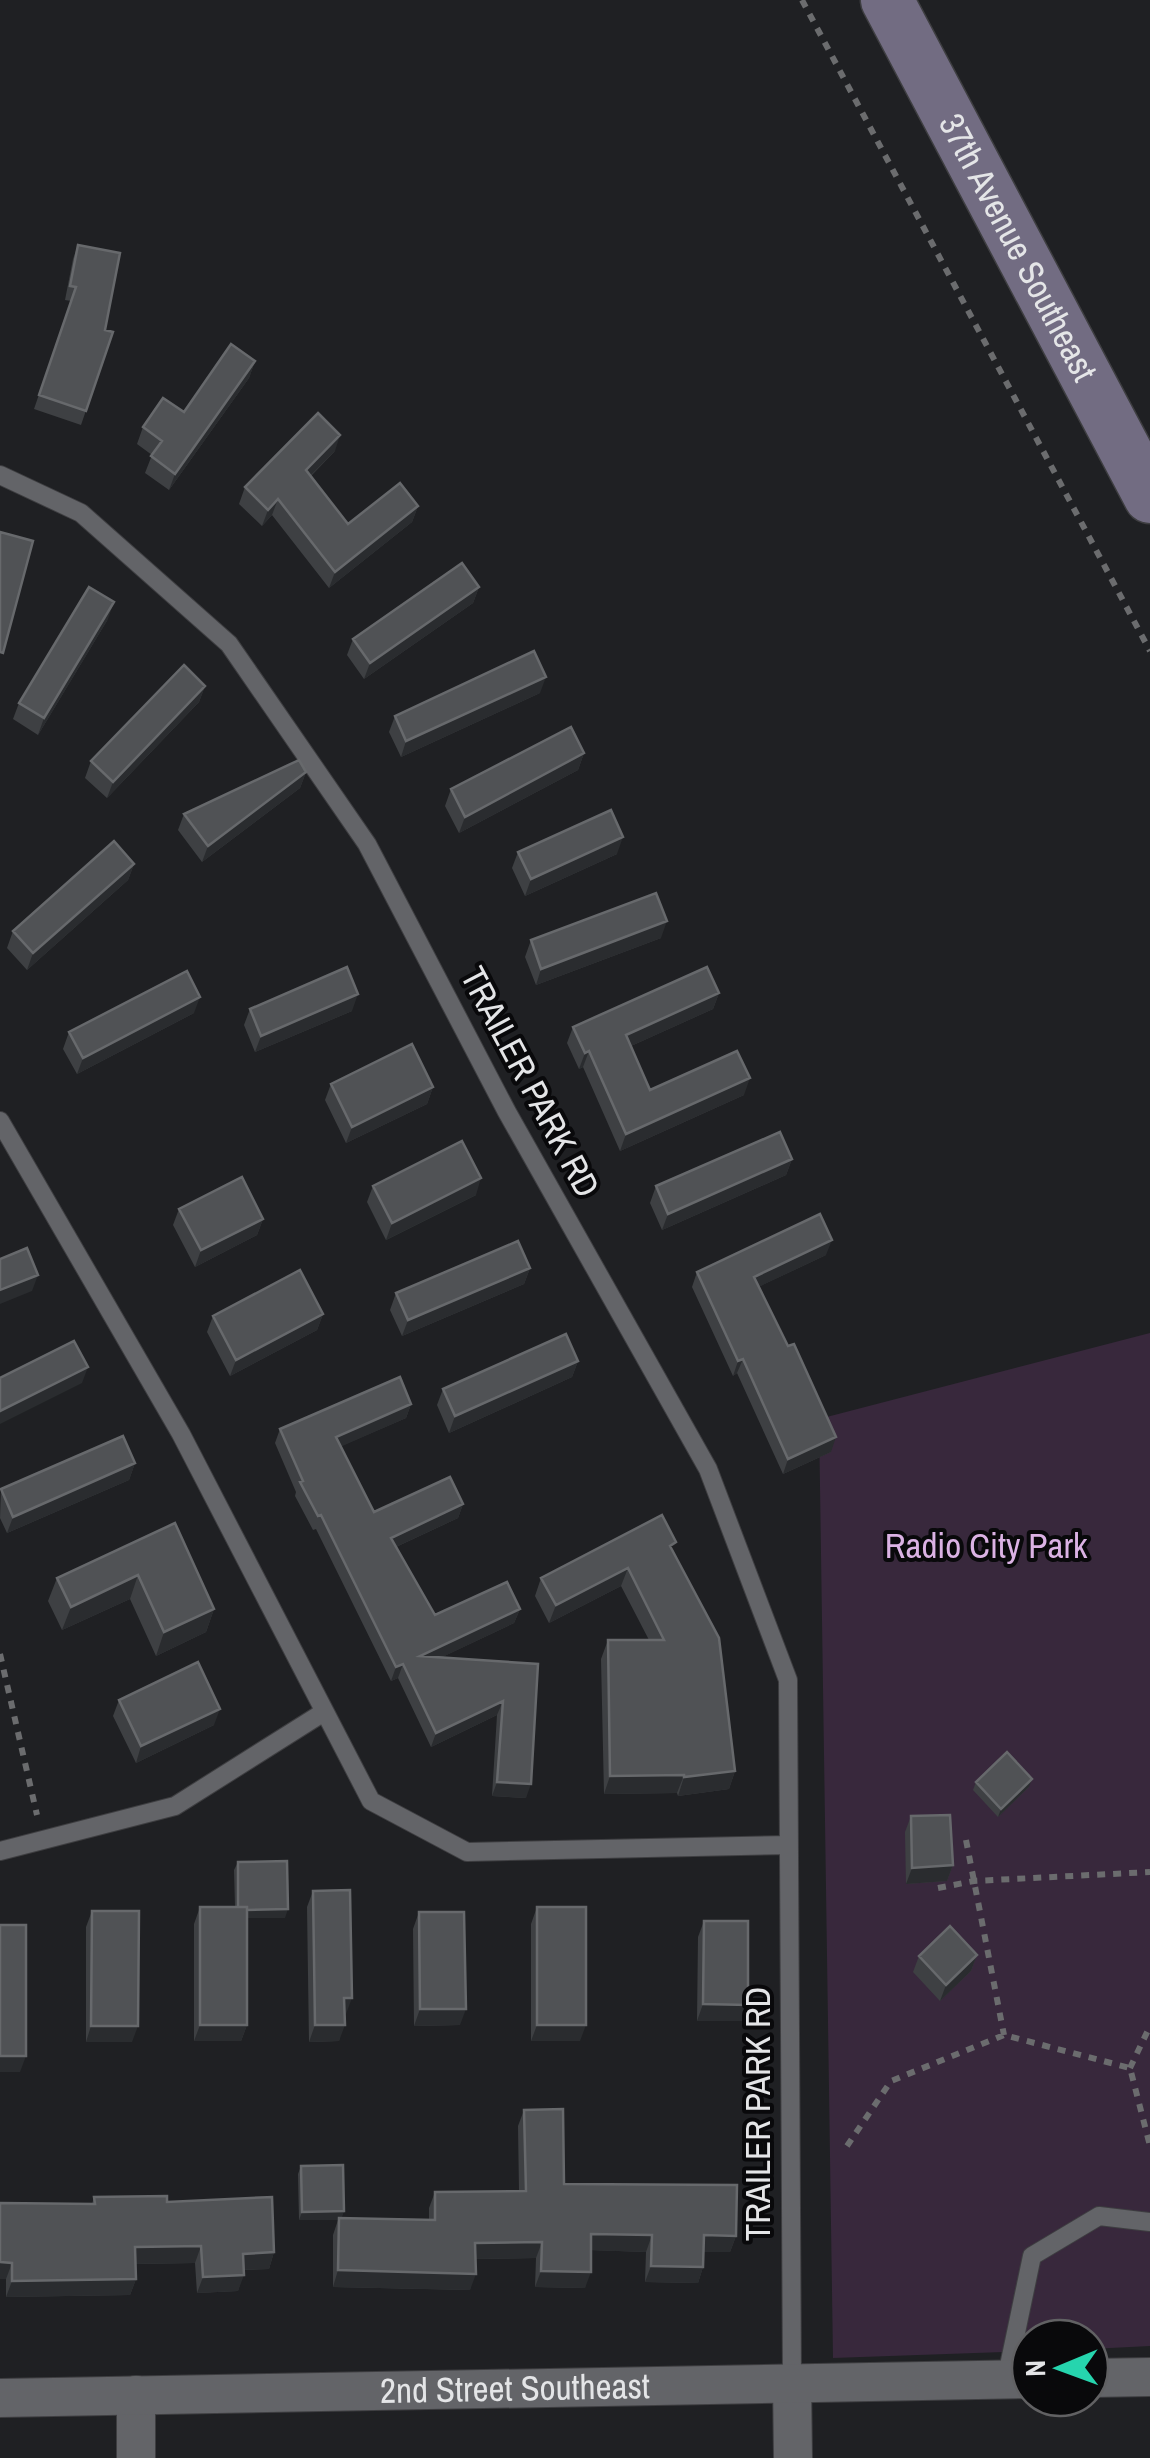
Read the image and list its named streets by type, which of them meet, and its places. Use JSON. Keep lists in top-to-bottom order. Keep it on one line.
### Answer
{"streets":{"street":["37th Avenue Southeast","2nd Street Southeast"],"lane":["TRAILER PARK RD"]},"crossings":[["TRAILER PARK RD","2nd Street Southeast"]],"parks":["Radio City Park"],"north":"left"}
